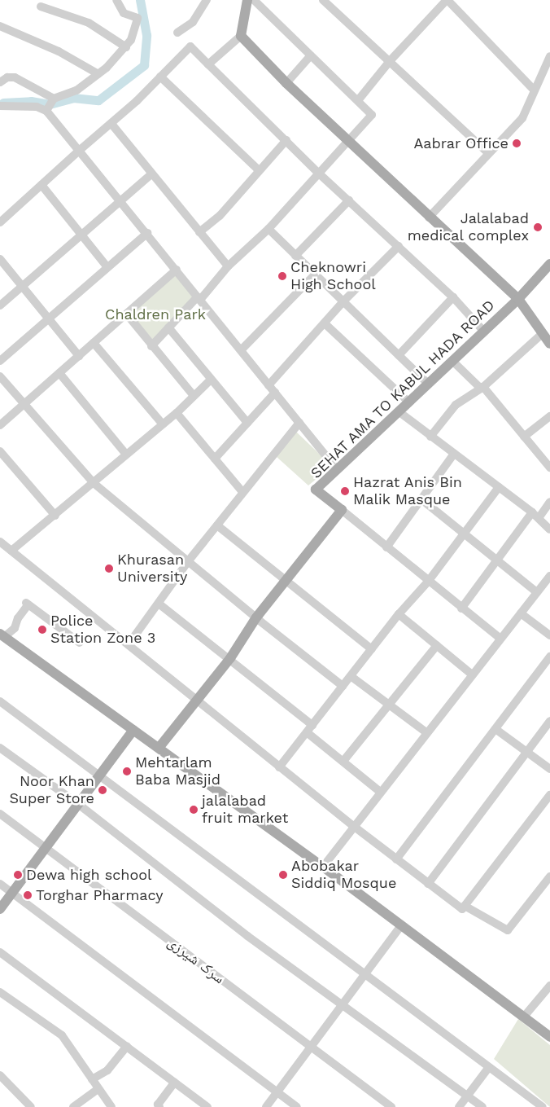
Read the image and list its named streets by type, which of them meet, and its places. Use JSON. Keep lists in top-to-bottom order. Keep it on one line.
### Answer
{"streets":{"main road":["SEHAT AMA TO KABUL HADA ROAD"],"street":["سرک شیرزی"]},"parks":["Chaldren Park"],"places":["Aabrar Office","Jalalabad medical complex","Cheknowri High School","Hazrat Anis Bin Malik Masque","Khurasan University","Police Station Zone 3","Mehtarlam Baba Masjid","Noor Khan Super Store","jalalabad fruit market","Dewa high school","Abobakar Siddiq Mosque","Torghar Pharmacy"]}
